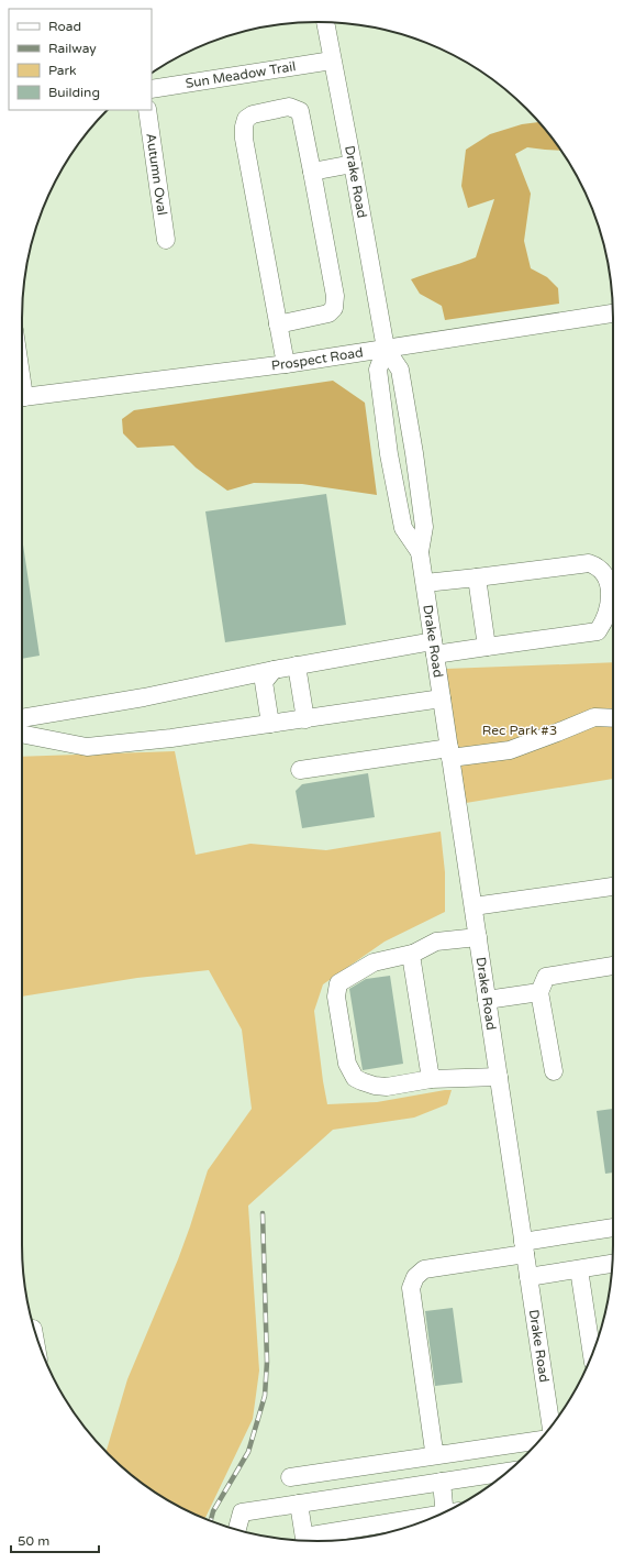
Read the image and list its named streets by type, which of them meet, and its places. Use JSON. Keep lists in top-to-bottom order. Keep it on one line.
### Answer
{"streets":{"street":["Sun Meadow Trail","Autumn Oval","Drake Road","Prospect Road"]},"crossings":[["Sun Meadow Trail","Drake Road"],["Drake Road","Prospect Road"]],"parks":["Rec Park #3"],"legend":["Road","Railway","Park","Building"],"scale_bar":"50 m"}
